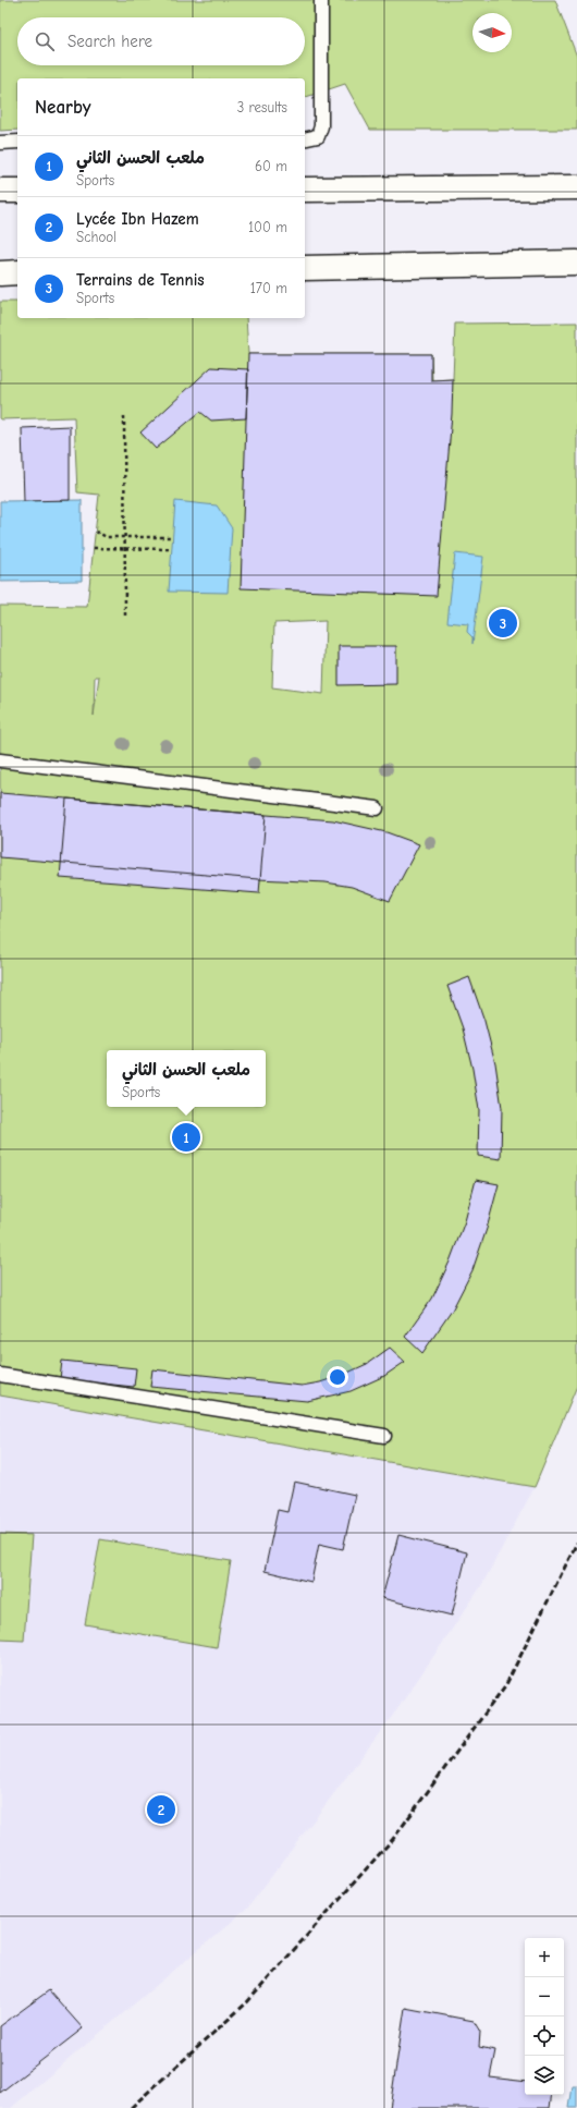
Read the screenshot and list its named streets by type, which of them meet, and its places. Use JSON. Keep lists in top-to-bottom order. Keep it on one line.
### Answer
{"north":"right","page":{"search":"Search here","heading":["Nearby","3 results"],"list":[{"mark":"1","name":"ملعب الحسن الثاني","note":"Sports","value":"60 m"},{"mark":"2","name":"Lycée Ibn Hazem","note":"School","value":"100 m"},{"mark":"3","name":"Terrains de Tennis","note":"Sports","value":"170 m"}],"pins":["3","1","2"],"popup":["ملعب الحسن الثاني","Sports"],"map_buttons":["+","−"]}}
